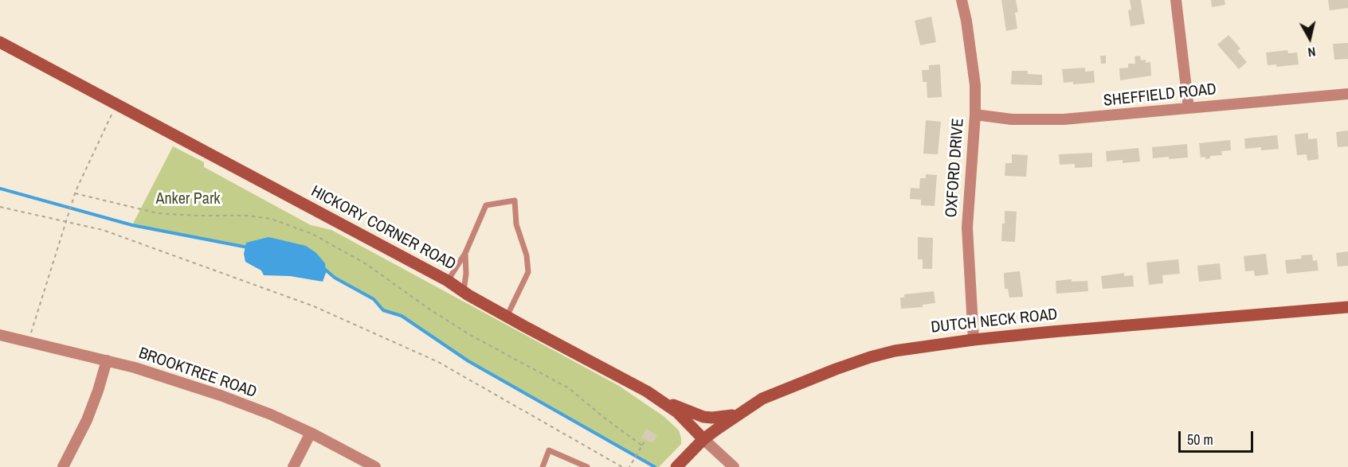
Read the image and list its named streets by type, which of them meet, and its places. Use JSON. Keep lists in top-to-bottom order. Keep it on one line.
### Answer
{"streets":{"street":["SHEFFIELD ROAD","OXFORD DRIVE","HICKORY CORNER ROAD","DUTCH NECK ROAD","BROOKTREE ROAD"]},"crossings":[["SHEFFIELD ROAD","OXFORD DRIVE"],["OXFORD DRIVE","DUTCH NECK ROAD"],["HICKORY CORNER ROAD","DUTCH NECK ROAD"]],"parks":["Anker Park"],"scale_bar":"50 m","north":"bottom"}
